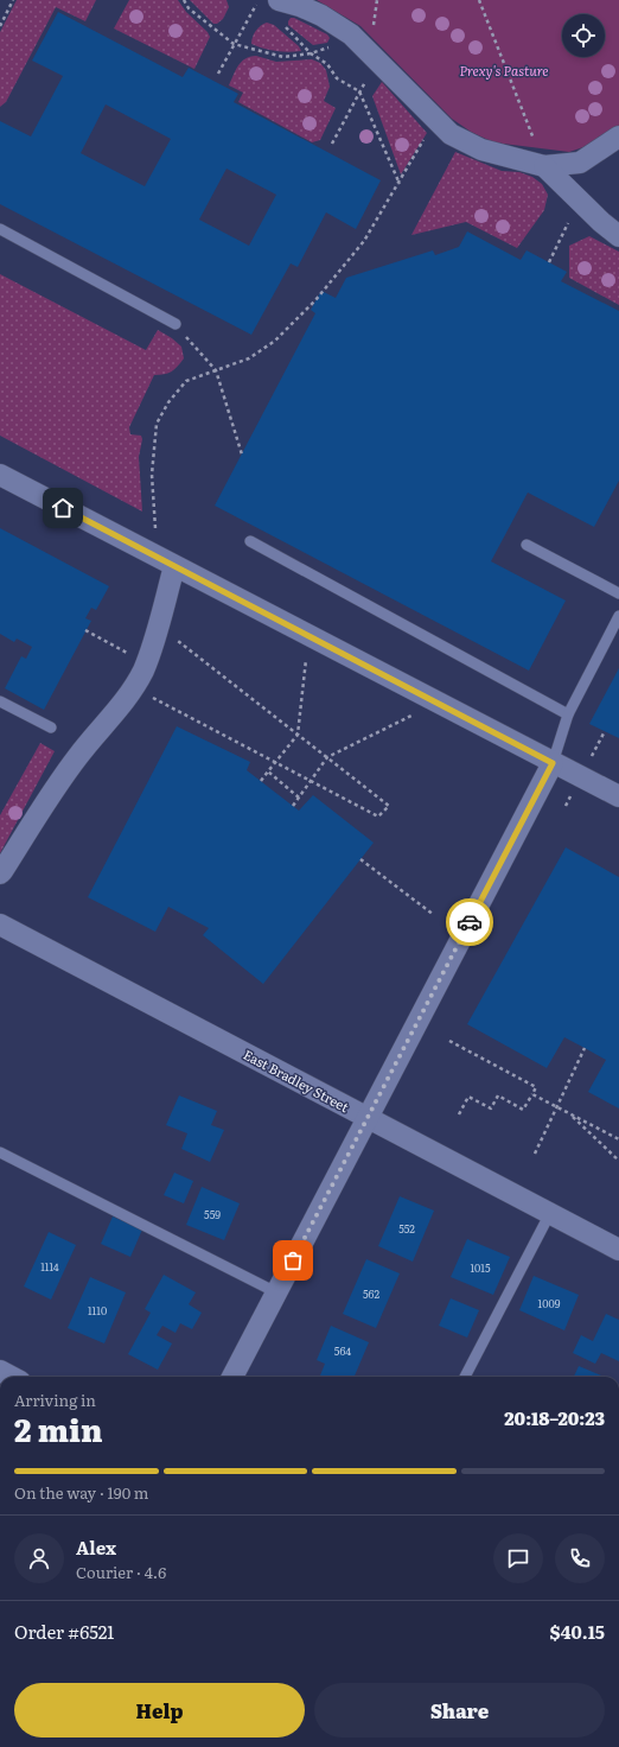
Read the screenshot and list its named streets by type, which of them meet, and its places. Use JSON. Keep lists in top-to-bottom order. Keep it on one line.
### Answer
{"streets":{"street":["East Bradley Street"]},"parks":["Prexy's Pasture"],"house_numbers":["559","552","1114","1015","562","1009","1110","564"],"page":{"heading":["2 min","Arriving in","20:18–20:23"],"panel":["Alex","Courier · 4.6","Order #6521","$40.15"],"bar":"On the way · 190 m","buttons":["Help","Share"]}}
